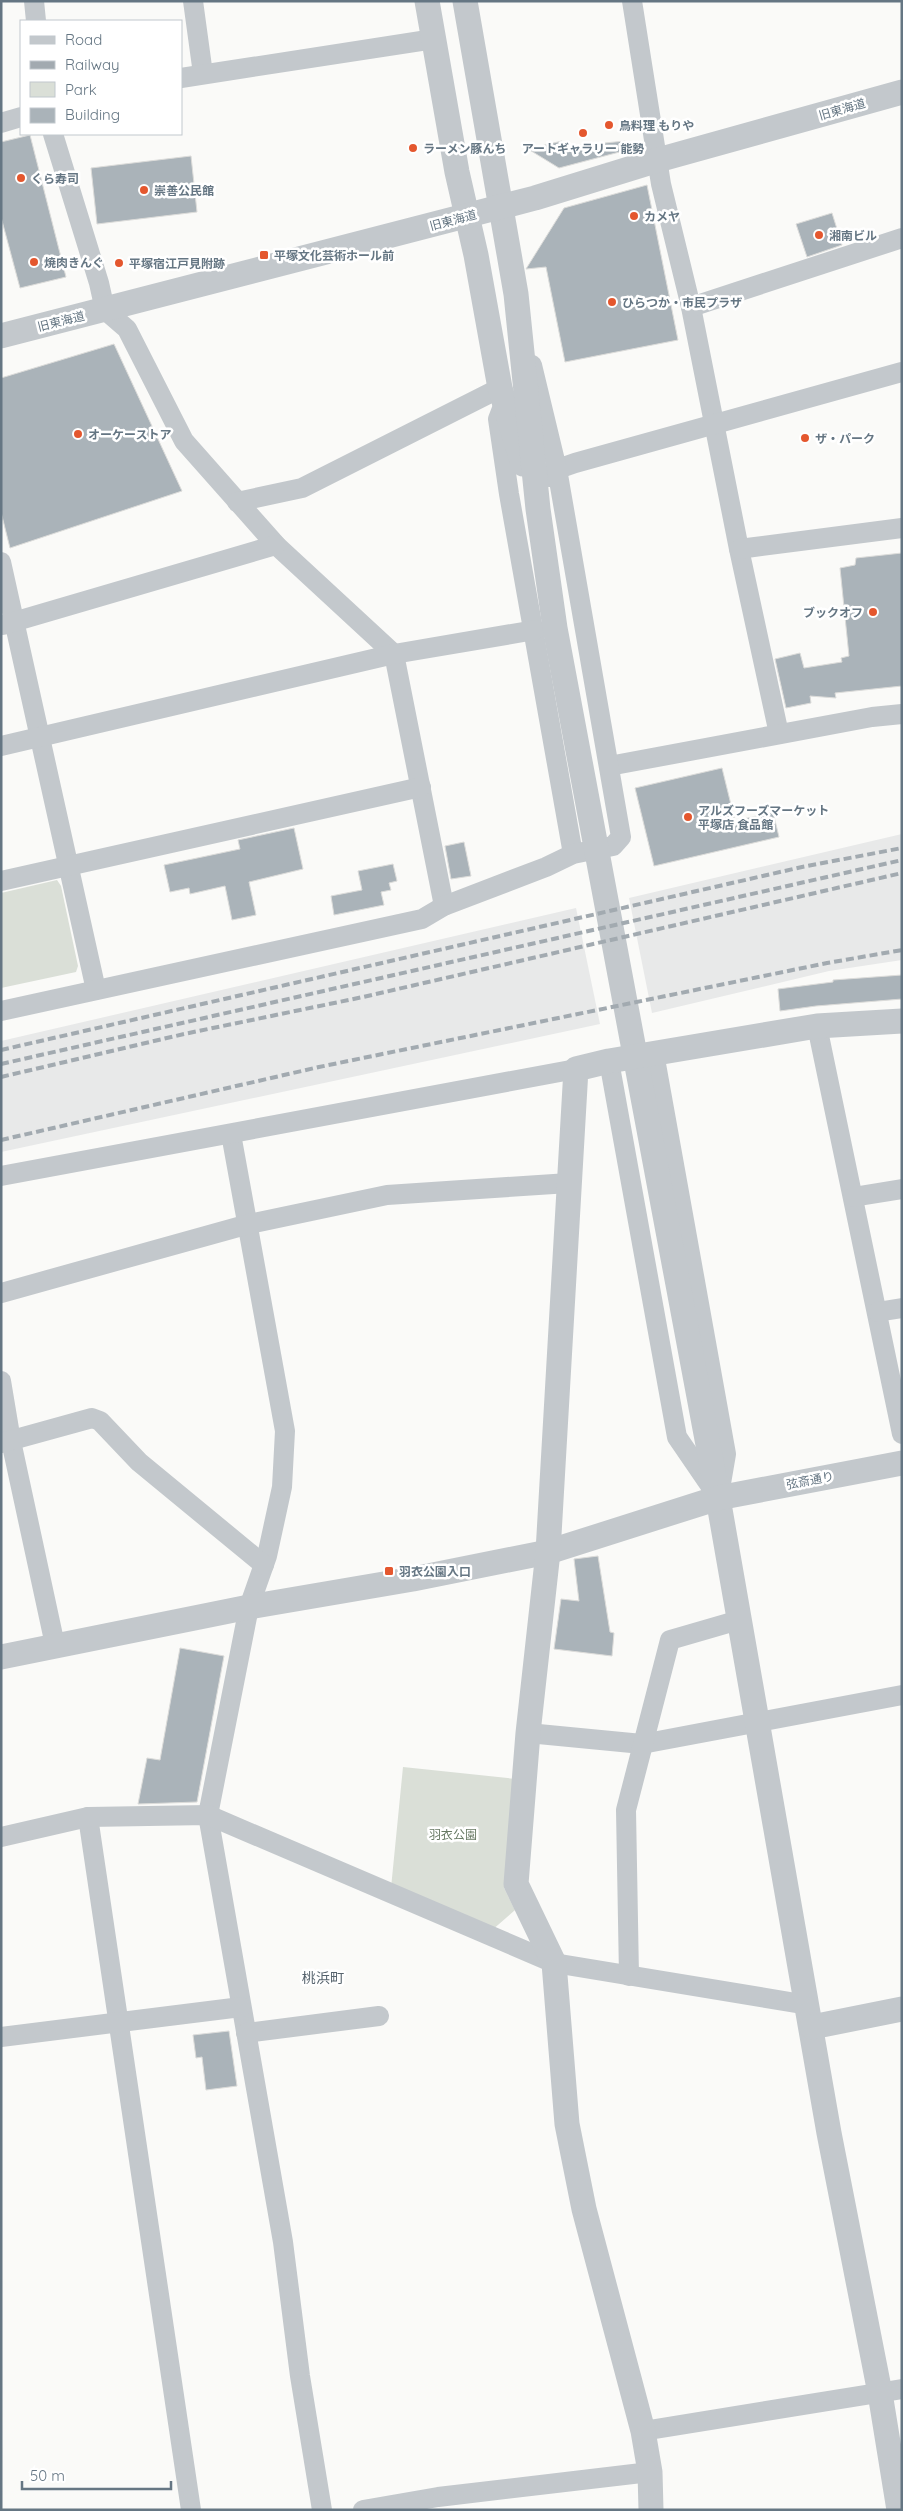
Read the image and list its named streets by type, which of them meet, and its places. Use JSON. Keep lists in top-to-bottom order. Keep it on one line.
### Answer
{"streets":{"street":["旧東海道","弦斎通り"]},"districts":["桃浜町"],"parks":["羽衣公園"],"places":{"other":["鳥料理 もりや","アートギャラリー 能勢","ラーメン豚んち","くら寿司","崇善公民館","カメヤ","湘南ビル","焼肉きんぐ","平塚宿江戸見附跡","ひらつか・市民プラザ","オーケーストア","ザ・パーク","ブックオフ","アルズフーズマーケット 平塚店 食品館"],"transit":["平塚文化芸術ホール前","羽衣公園入口"]},"legend":["Road","Railway","Park","Building"],"scale_bar":"50 m"}
